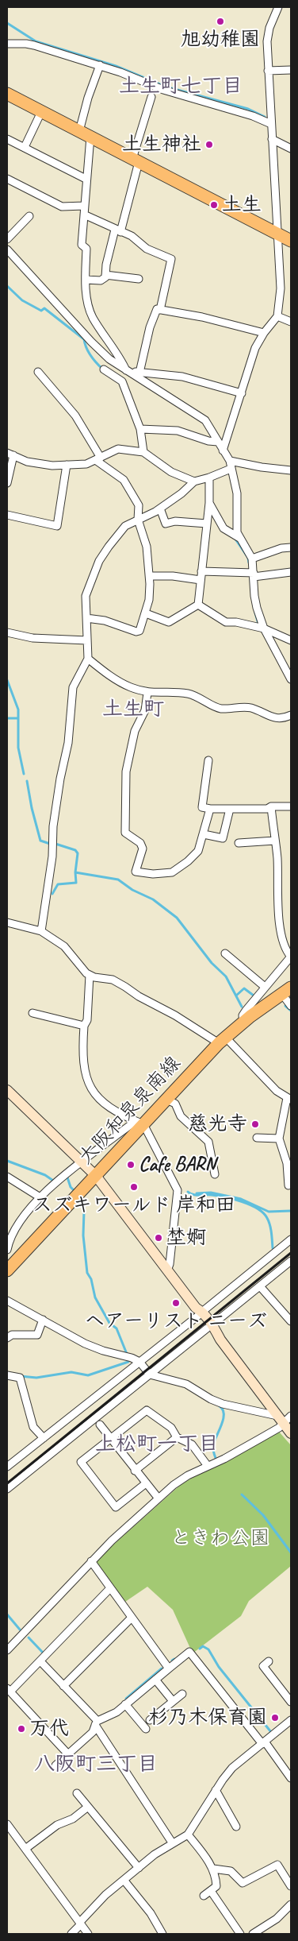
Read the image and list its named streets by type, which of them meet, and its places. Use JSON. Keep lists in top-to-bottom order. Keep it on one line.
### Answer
{"streets":{"main road":["大阪和泉泉南線"]},"districts":["土生町七丁目","土生町","上松町一丁目","八阪町三丁目"],"parks":["ときわ公園"],"places":["旭幼稚園","土生神社","土生","慈光寺","Cafe BARN","スズキワールド 岸和田","埜婀","ヘアーリスト ニーズ","杉乃木保育園","万代"]}
